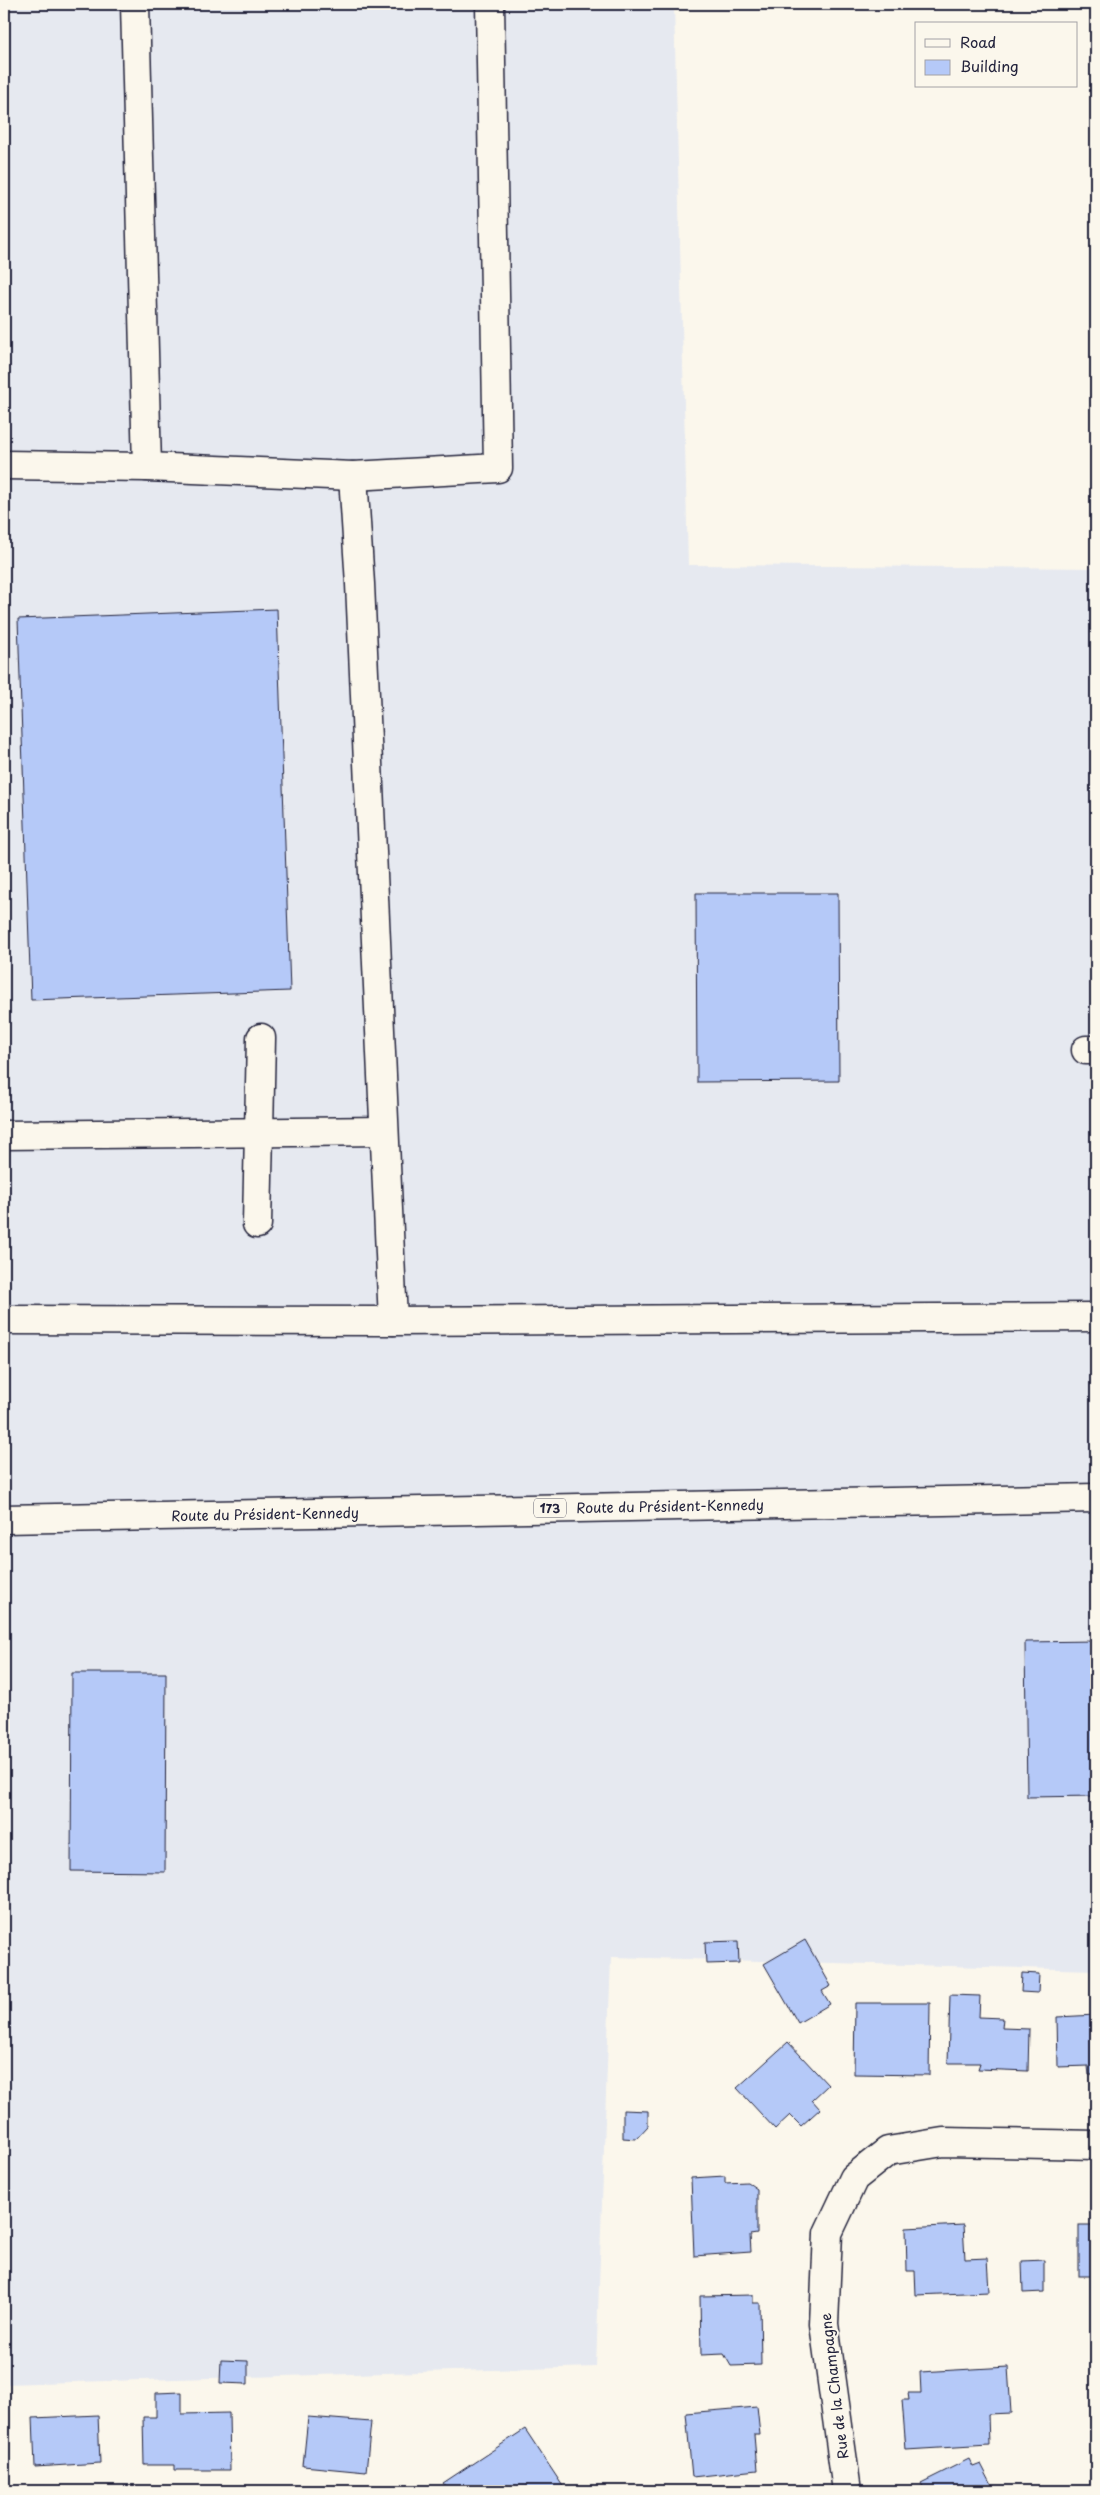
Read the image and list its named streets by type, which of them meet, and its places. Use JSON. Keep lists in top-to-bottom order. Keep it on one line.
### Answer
{"streets":{"main road":["Route du Président-Kennedy","173","Rue de la Champagne"]},"legend":["Road","Building"]}
